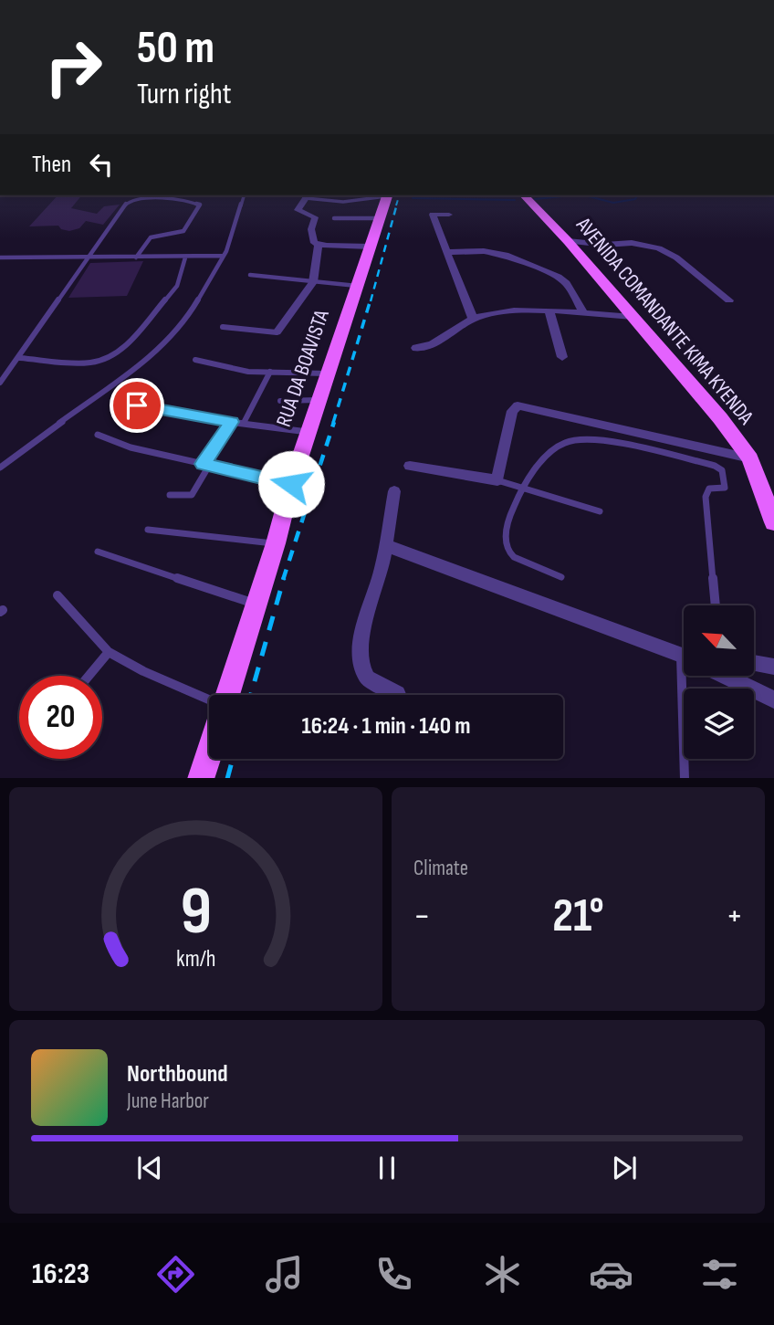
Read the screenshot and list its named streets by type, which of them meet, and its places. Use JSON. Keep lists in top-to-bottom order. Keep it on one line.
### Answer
{"streets":{"main road":["AVENIDA COMANDANTE KIMA KYENDA","RUA DA BOAVISTA"]},"north":"top left","page":{"turn":["50 m","Turn right"],"then":"Then","limit":"20","trip":"16:24 · 1 min · 140 m","tile":"Climate","heat":["−","21°","+"],"song":["Northbound","June Harbor"],"tabs":"16:23","gauge":["9","km/h"]}}
